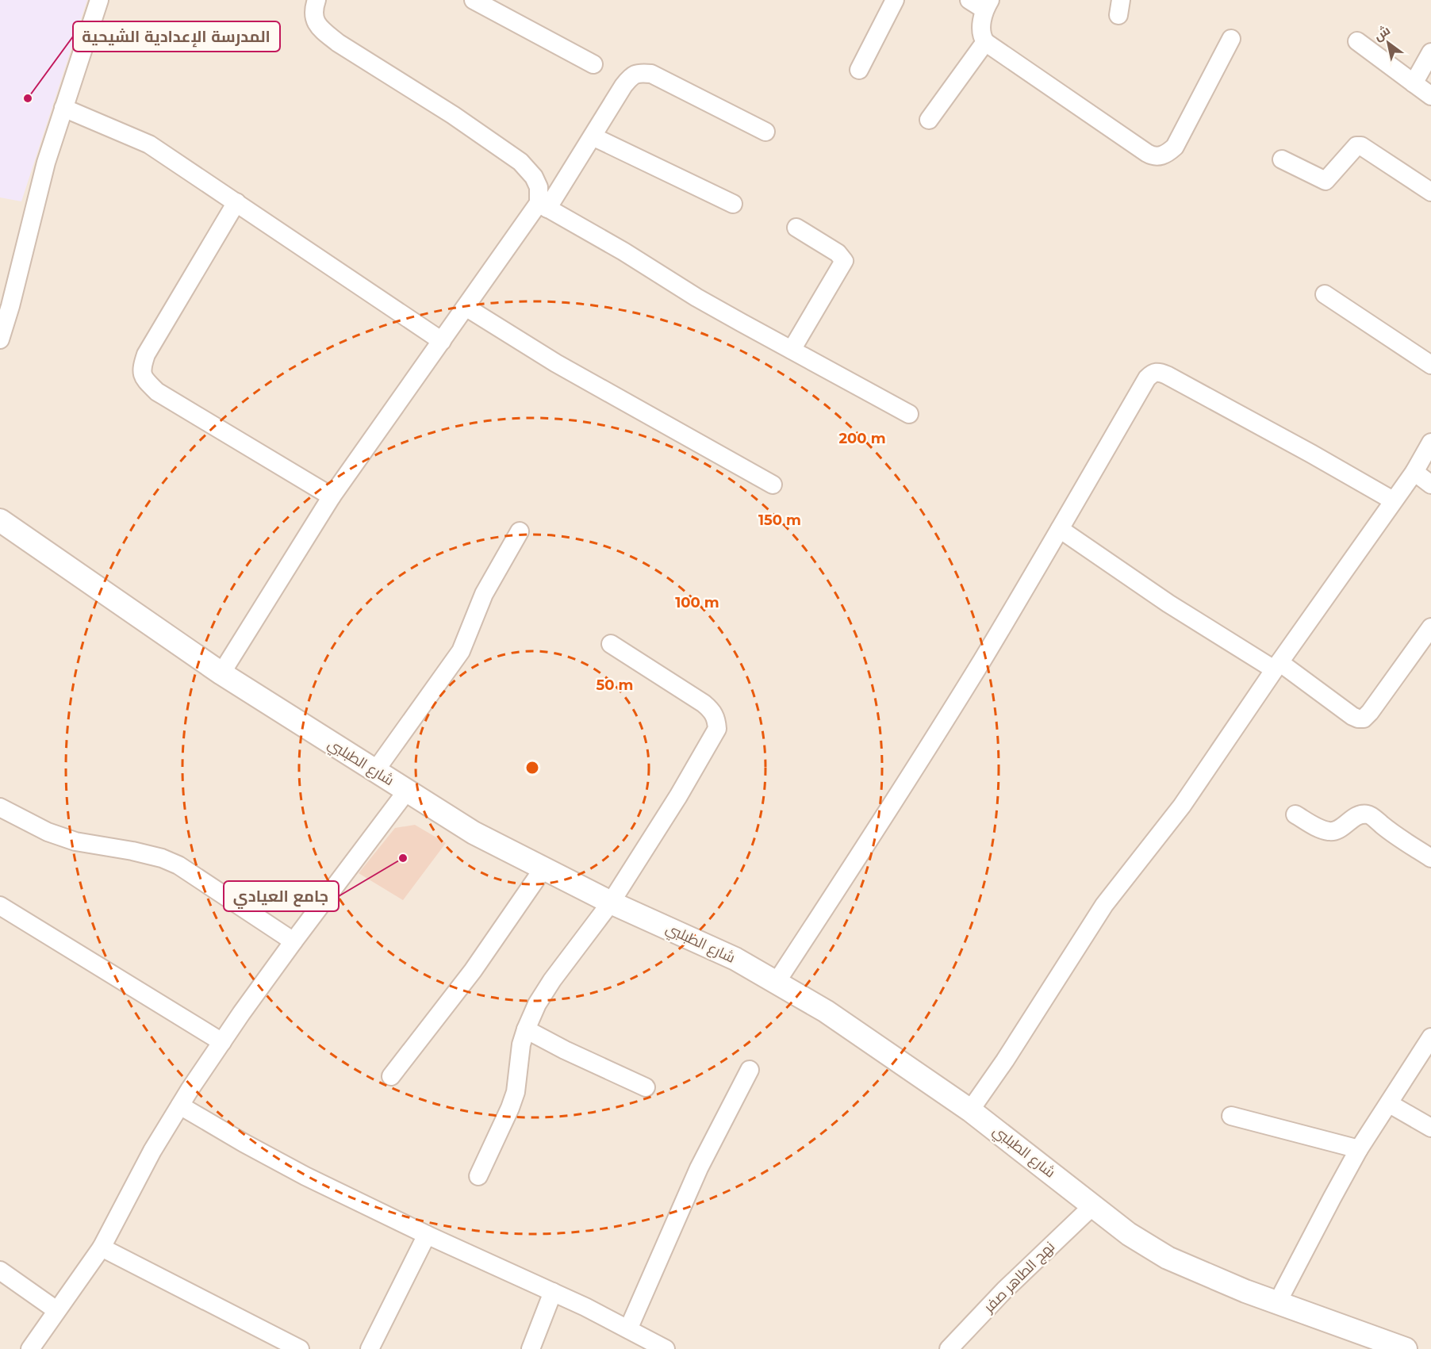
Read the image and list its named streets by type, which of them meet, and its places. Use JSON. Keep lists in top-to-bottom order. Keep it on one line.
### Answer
{"streets":{"street":["شارع الطبلبي","نهج الطاهر صفر"]},"crossings":[["شارع الطبلبي","نهج الطاهر صفر"]],"places":["المدرسة الإعدادية الشيحية","جامع العيادي"],"north":"top left","rings":["200 m","150 m","100 m","50 m"]}
